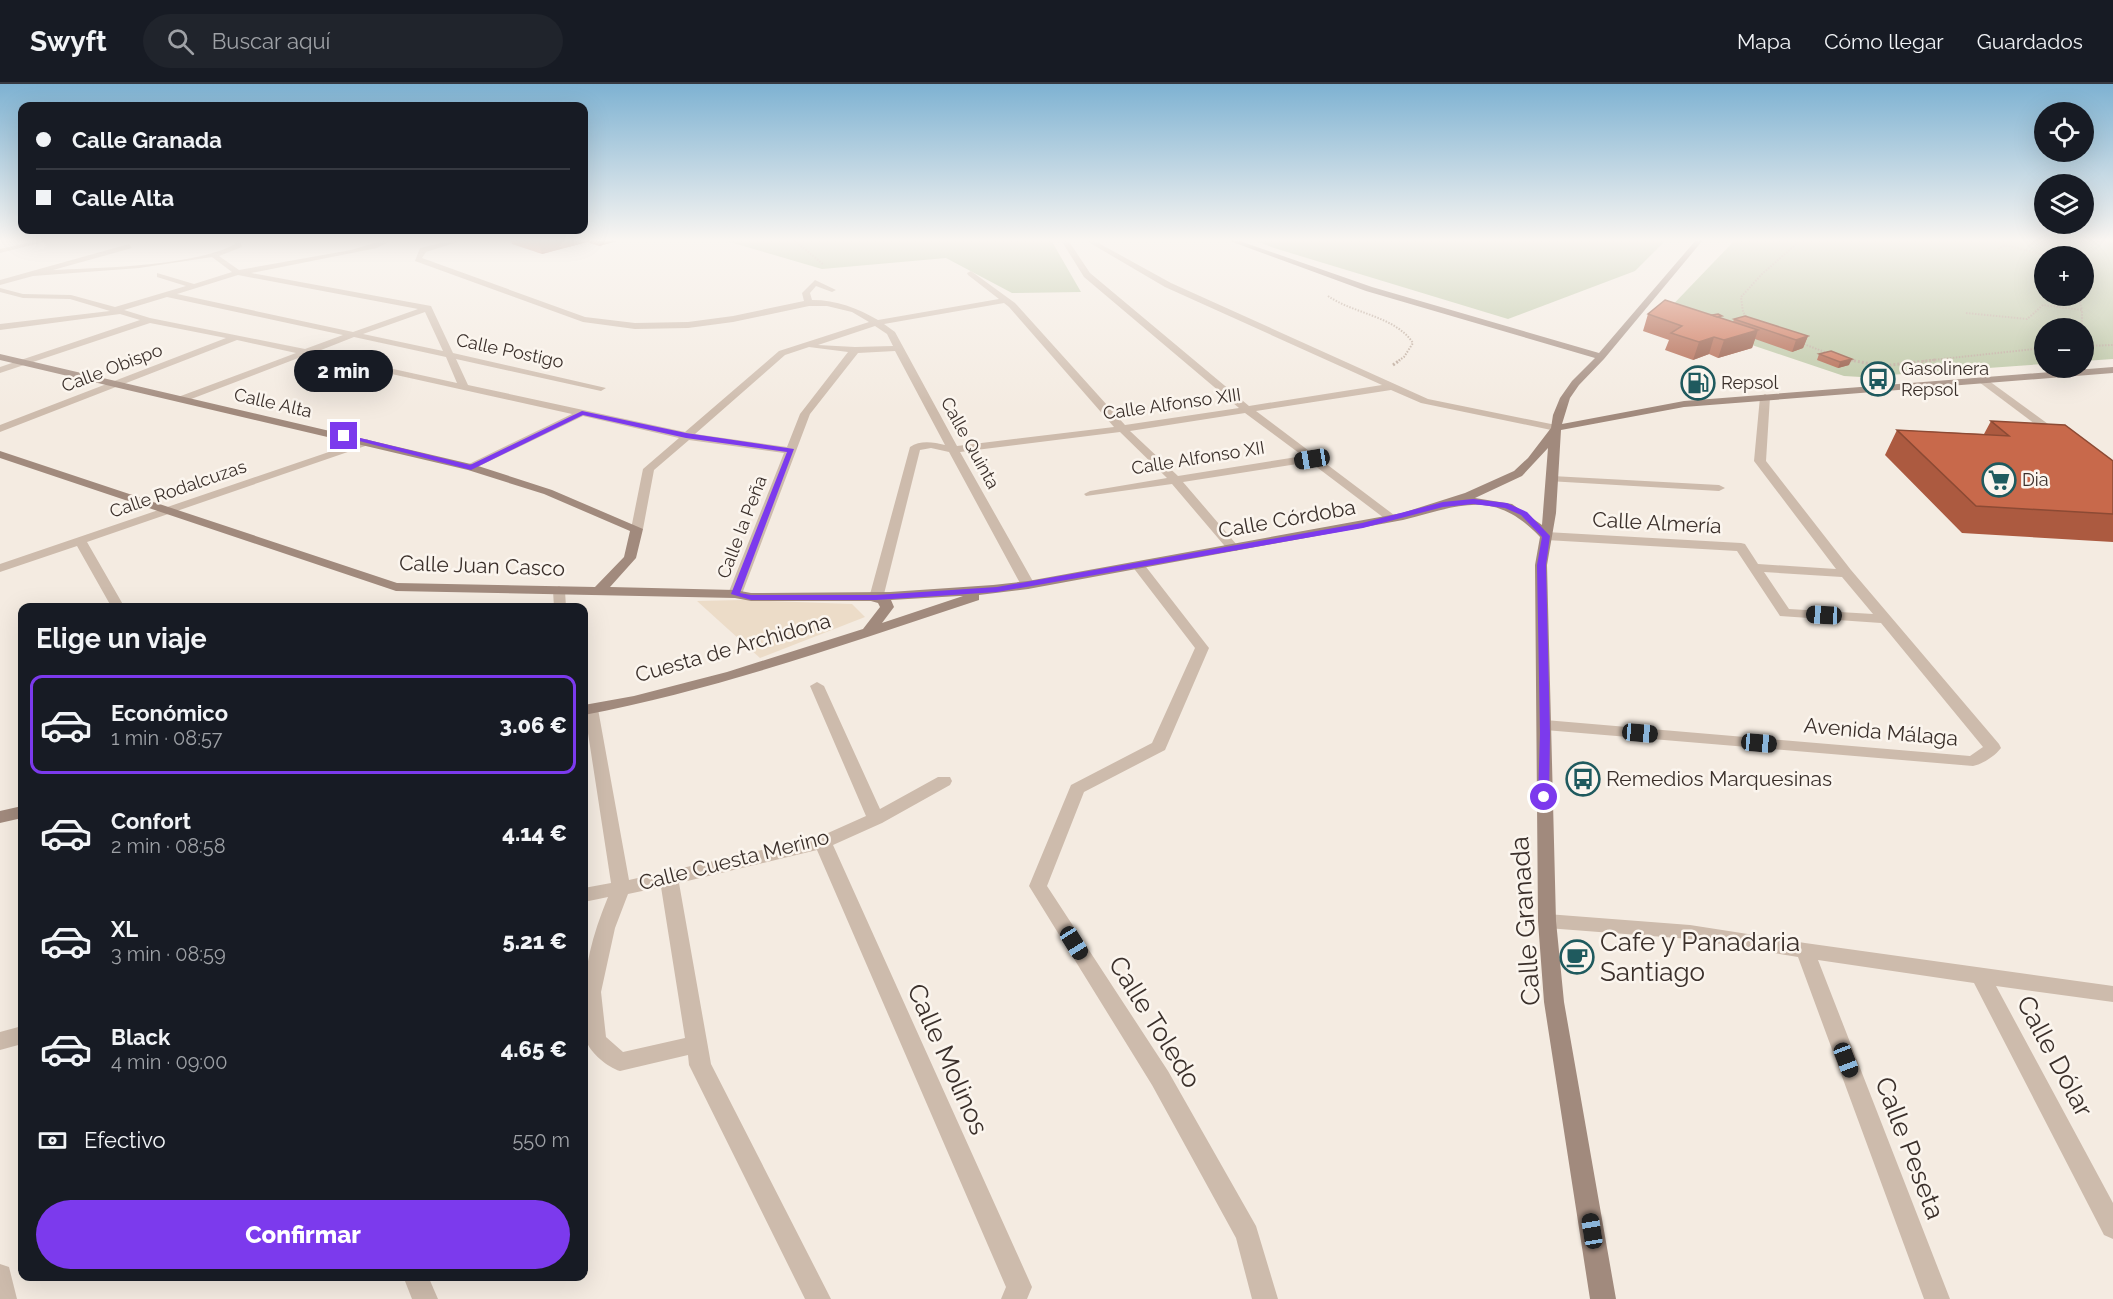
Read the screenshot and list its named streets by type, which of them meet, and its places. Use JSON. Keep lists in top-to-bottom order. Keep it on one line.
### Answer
{"streets":{"street":["Calle Postigo","Calle Obispo","Calle Alta","Calle Alfonso XIII","Calle Quinta","Calle Alfonso XII","Calle Rodalcuzas","Calle Córdoba","Calle Almería","Calle la Peña","Calle Juan Casco","Cuesta de Archidona","Avenida Málaga","Calle Cuesta Merino","Calle Granada","Calle Toledo","Calle Dólar","Calle Molinos","Calle Peseta"]},"crossings":[["Calle Obispo","Calle Alta"],["Calle Alta","Calle Rodalcuzas"],["Calle Alfonso XIII","Calle Quinta"],["Calle Alfonso XIII","Calle Juan Casco"],["Calle Quinta","Calle Córdoba"],["Calle Rodalcuzas","Calle Juan Casco"],["Calle Córdoba","Calle Juan Casco"],["Calle Córdoba","Cuesta de Archidona"],["Calle Córdoba","Calle Granada"],["Calle Córdoba","Calle Toledo"],["Calle Almería","Calle Granada"],["Calle la Peña","Calle Juan Casco"],["Calle Juan Casco","Cuesta de Archidona"],["Avenida Málaga","Calle Granada"],["Calle Cuesta Merino","Calle Molinos"]],"places":{"bus stop":["Gasolinera Repsol","Remedios Marquesinas"],"fuel station":["Repsol"],"supermarket":["Dia"],"cafe":["Cafe y Panadaria Santiago"]},"page":{"header":"Swyft","search":"Buscar aquí","nav":["Mapa","Cómo llegar","Guardados"],"map_buttons":["+","−"],"banner":["Calle Granada","Calle Alta"],"bubble":"2 min","heading":"Elige un viaje","list":[{"name":"Económico","note":"1 min · 08:57","value":"3.06 €"},{"name":"Confort","note":"2 min · 08:58","value":"4.14 €"},{"name":"XL","note":"3 min · 08:59","value":"5.21 €"},{"name":"Black","note":"4 min · 09:00","value":"4.65 €"}],"pay":["Efectivo","550 m"],"buttons":"Confirmar"}}
